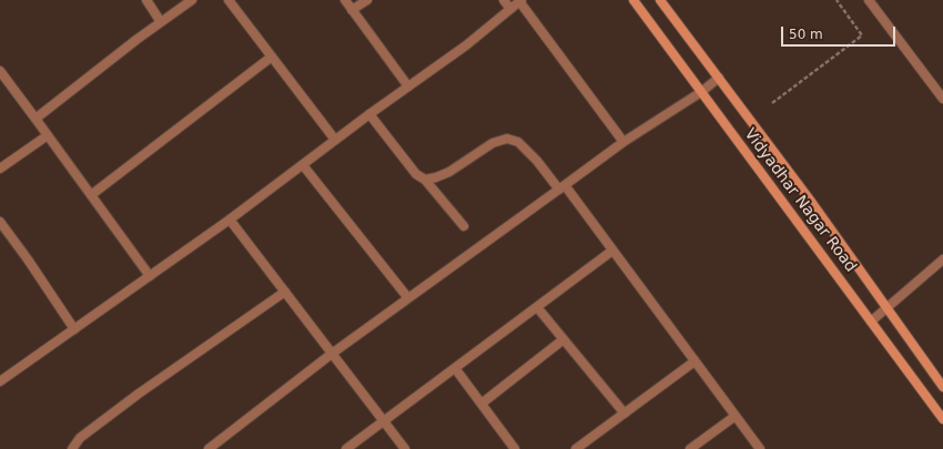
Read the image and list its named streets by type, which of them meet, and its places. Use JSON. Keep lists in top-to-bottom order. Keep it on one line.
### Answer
{"streets":{"main road":["Vidyadhar Nagar Road"]},"scale_bar":"50 m"}
